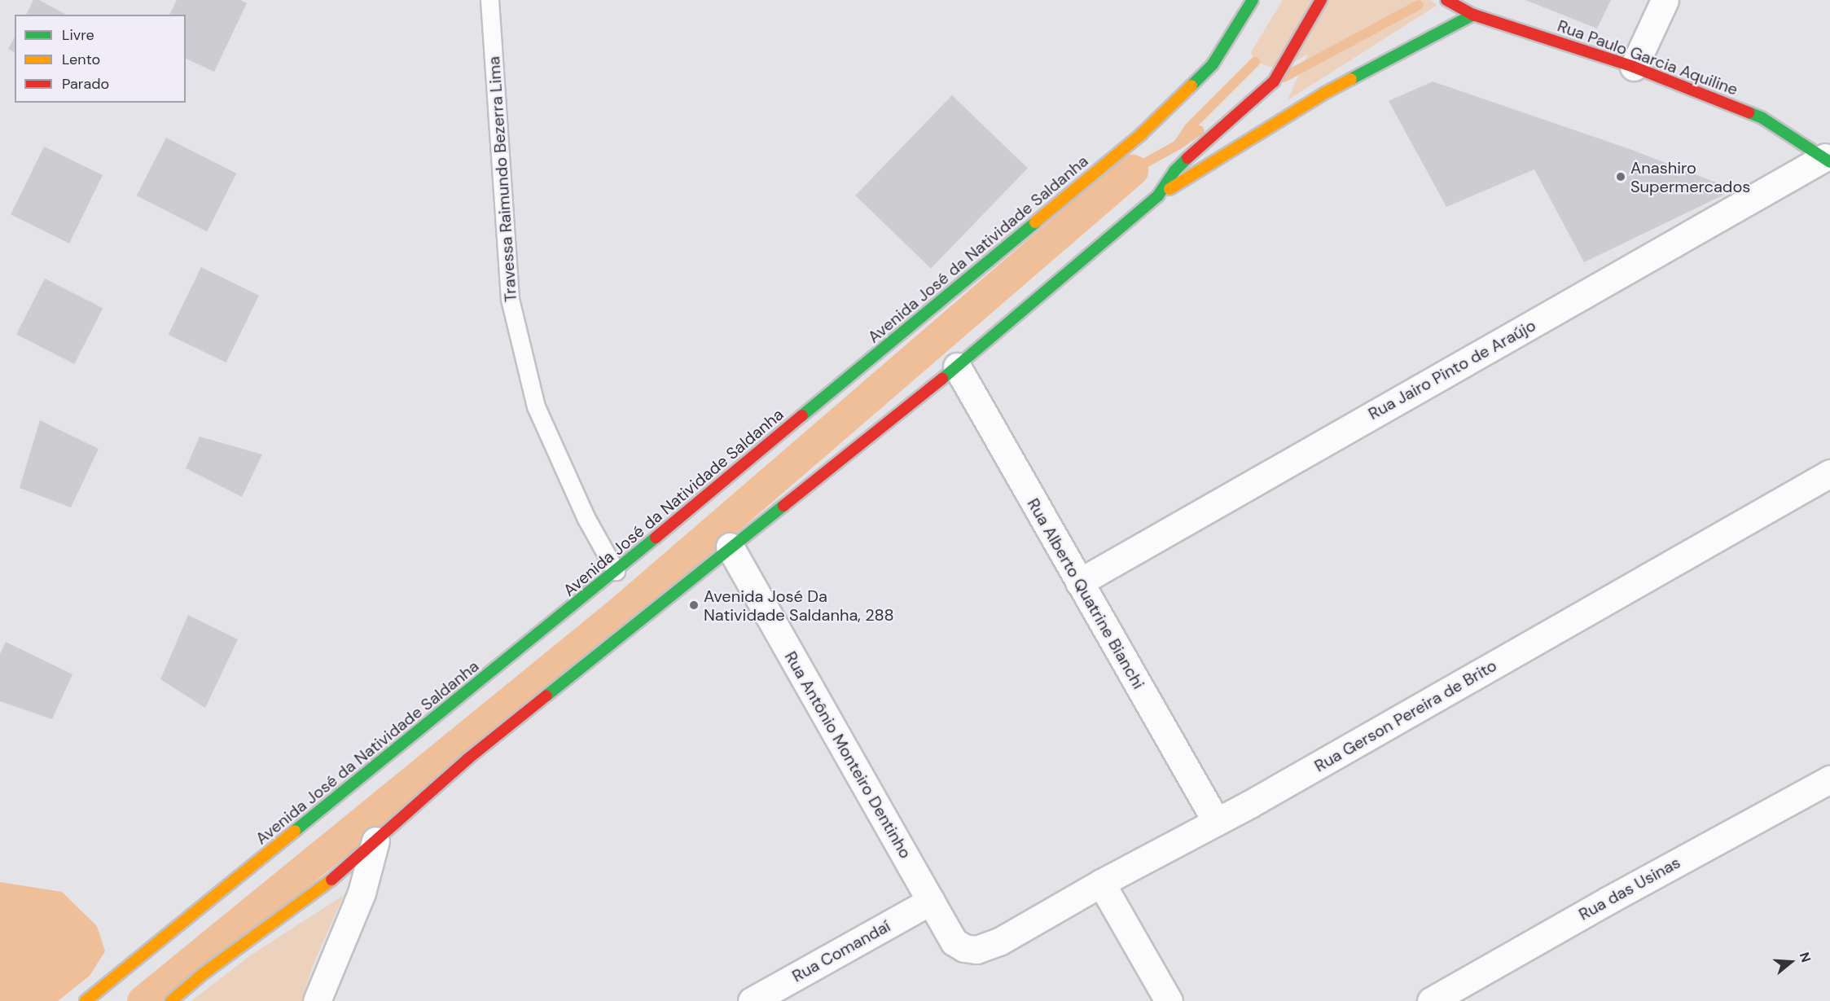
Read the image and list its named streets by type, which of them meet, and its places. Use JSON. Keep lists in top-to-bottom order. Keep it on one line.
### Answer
{"streets":{"street":["Rua Paulo Garcia Aquiline","Avenida José da Natividade Saldanha","Rua Jairo Pinto de Araújo","Rua Alberto Quatrine Bianchi","Rua Gerson Pereira de Brito","Rua Antônio Monteiro Dentinho","Rua das Usinas","Rua Comandaí"],"lane":["Travessa Raimundo Bezerra Lima"]},"crossings":[["Rua Paulo Garcia Aquiline","Rua Jairo Pinto de Araújo"],["Travessa Raimundo Bezerra Lima","Avenida José da Natividade Saldanha"],["Rua Jairo Pinto de Araújo","Rua Alberto Quatrine Bianchi"],["Rua Alberto Quatrine Bianchi","Rua Gerson Pereira de Brito"],["Rua Gerson Pereira de Brito","Rua Antônio Monteiro Dentinho"],["Rua Antônio Monteiro Dentinho","Rua Comandaí"]],"places":["Anashiro Supermercados","Avenida José Da Natividade Saldanha, 288"],"legend":["Livre","Lento","Parado"],"north":"right"}
